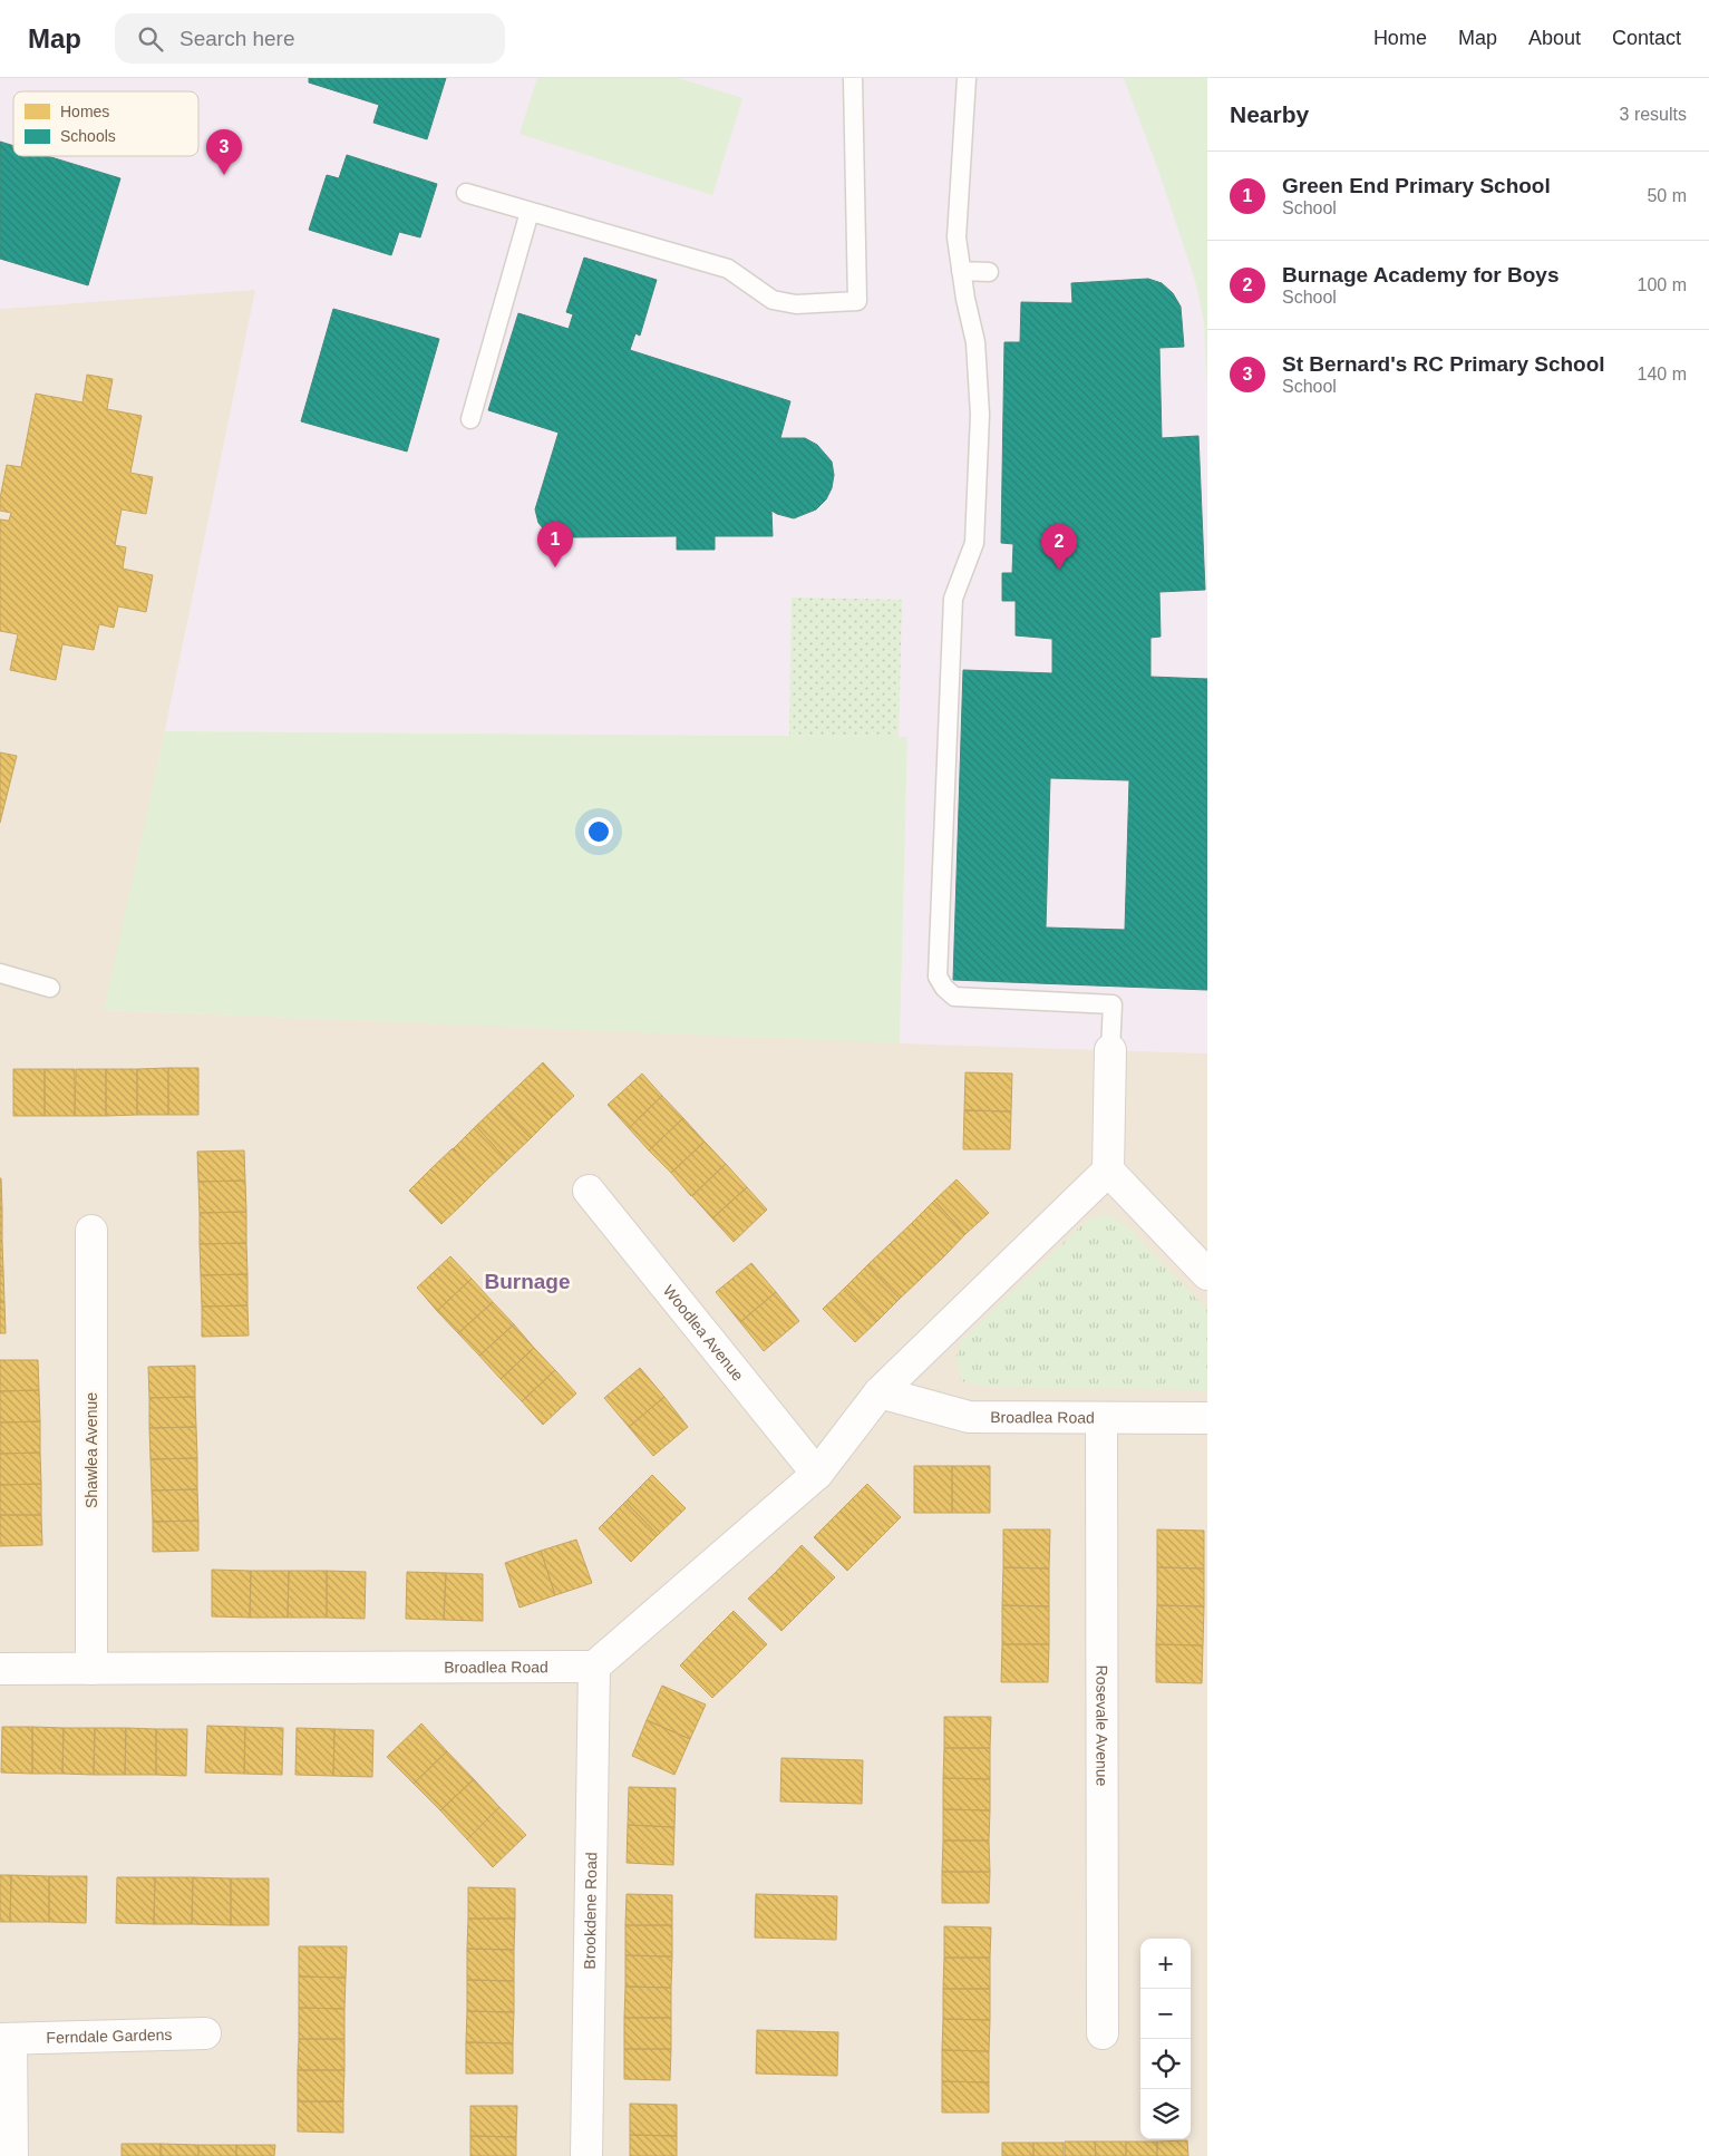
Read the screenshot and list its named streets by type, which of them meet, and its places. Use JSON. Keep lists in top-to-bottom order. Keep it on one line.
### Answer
{"streets":{"street":["Woodlea Avenue","Broadlea Road","Shawlea Avenue","Rosevale Avenue","Brookdene Road","Ferndale Gardens"]},"crossings":[["Broadlea Road","Shawlea Avenue"],["Broadlea Road","Rosevale Avenue"],["Broadlea Road","Brookdene Road"]],"districts":["Burnage"],"legend":["Homes","Schools"],"page":{"header":"Map","search":"Search here","nav":["Home","Map","About","Contact"],"heading":["Nearby","3 results"],"pins":["3","1","2"],"list":[{"mark":"1","name":"Green End Primary School","note":"School","value":"50 m"},{"mark":"2","name":"Burnage Academy for Boys","note":"School","value":"100 m"},{"mark":"3","name":"St Bernard's RC Primary School","note":"School","value":"140 m"}],"map_buttons":["+","−"]}}
